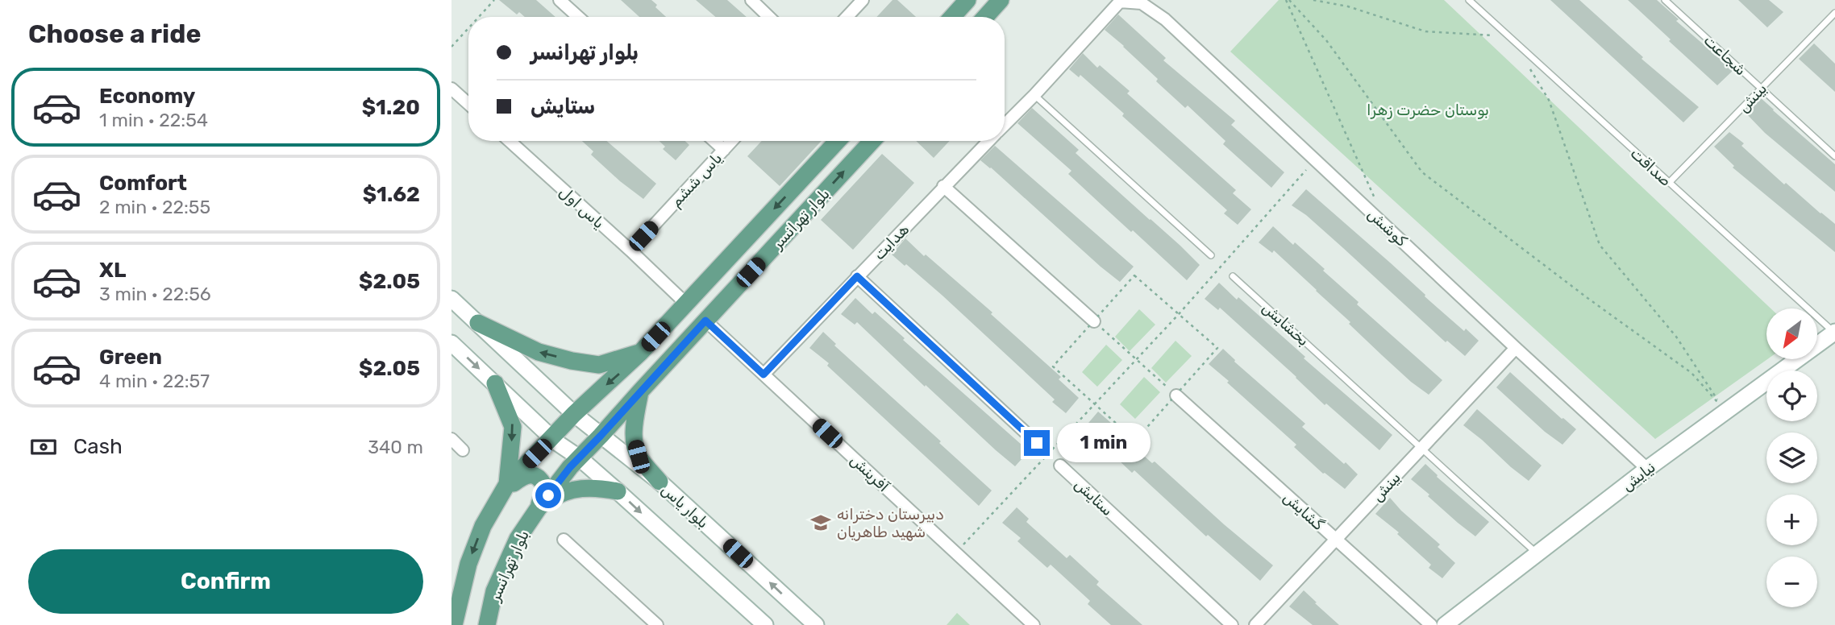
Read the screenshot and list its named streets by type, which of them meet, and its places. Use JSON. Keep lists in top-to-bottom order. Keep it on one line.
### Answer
{"streets":{"main road":["بلوار تهرانسر","نیایش","بلوار یاس"],"street":["بینش","یاس ششم","یاس اول","کوشش","هدایت","آفرینش","ستایش","گشایش"],"lane":["شجاعت","صداقت","بخشایش"]},"crossings":[["شجاعت","بینش"],["بینش","صداقت"],["بینش","کوشش"],["بینش","بخشایش"],["بینش","گشایش"],["صداقت","نیایش"],["یاس ششم","یاس اول"],["یاس اول","بلوار تهرانسر"],["بلوار تهرانسر","آفرینش"],["بلوار تهرانسر","بلوار یاس"],["کوشش","هدایت"],["کوشش","نیایش"],["هدایت","آفرینش"],["بخشایش","نیایش"]],"parks":["بوستان حضرت زهرا"],"places":{"school or university":["دبیرستان دخترانه شهید طاهریان"]},"north":"bottom left","page":{"heading":"Choose a ride","banner":["بلوار تهرانسر","ستایش"],"list":[{"name":"Economy","note":"1 min · 22:54","value":"$1.20"},{"name":"Comfort","note":"2 min · 22:55","value":"$1.62"},{"name":"XL","note":"3 min · 22:56","value":"$2.05"},{"name":"Green","note":"4 min · 22:57","value":"$2.05"}],"map_buttons":["+","−"],"pay":["Cash","340 m"],"bubble":"1 min","buttons":"Confirm"}}
